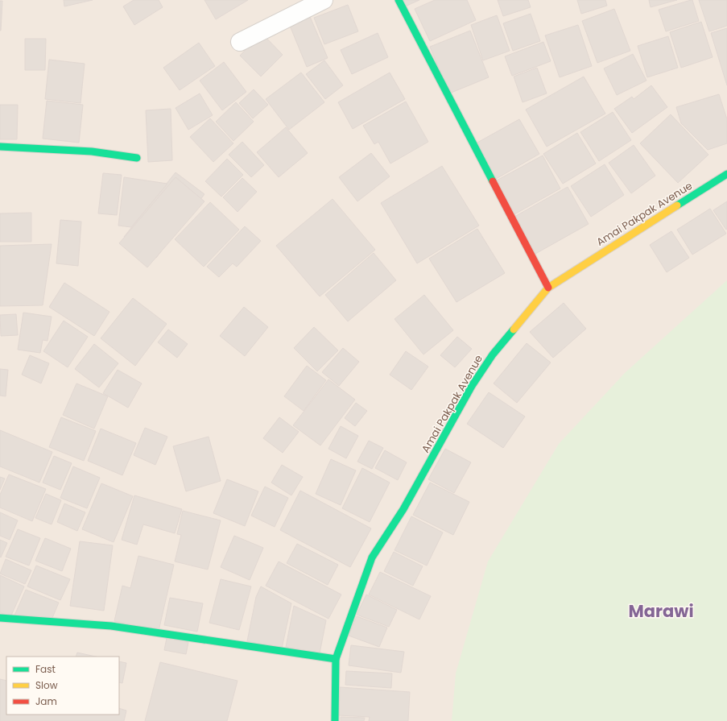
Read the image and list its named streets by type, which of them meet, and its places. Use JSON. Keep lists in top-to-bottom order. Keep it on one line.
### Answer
{"streets":{"main road":["Amai Pakpak Avenue"]},"districts":["Marawi"],"legend":["Fast","Slow","Jam"]}
